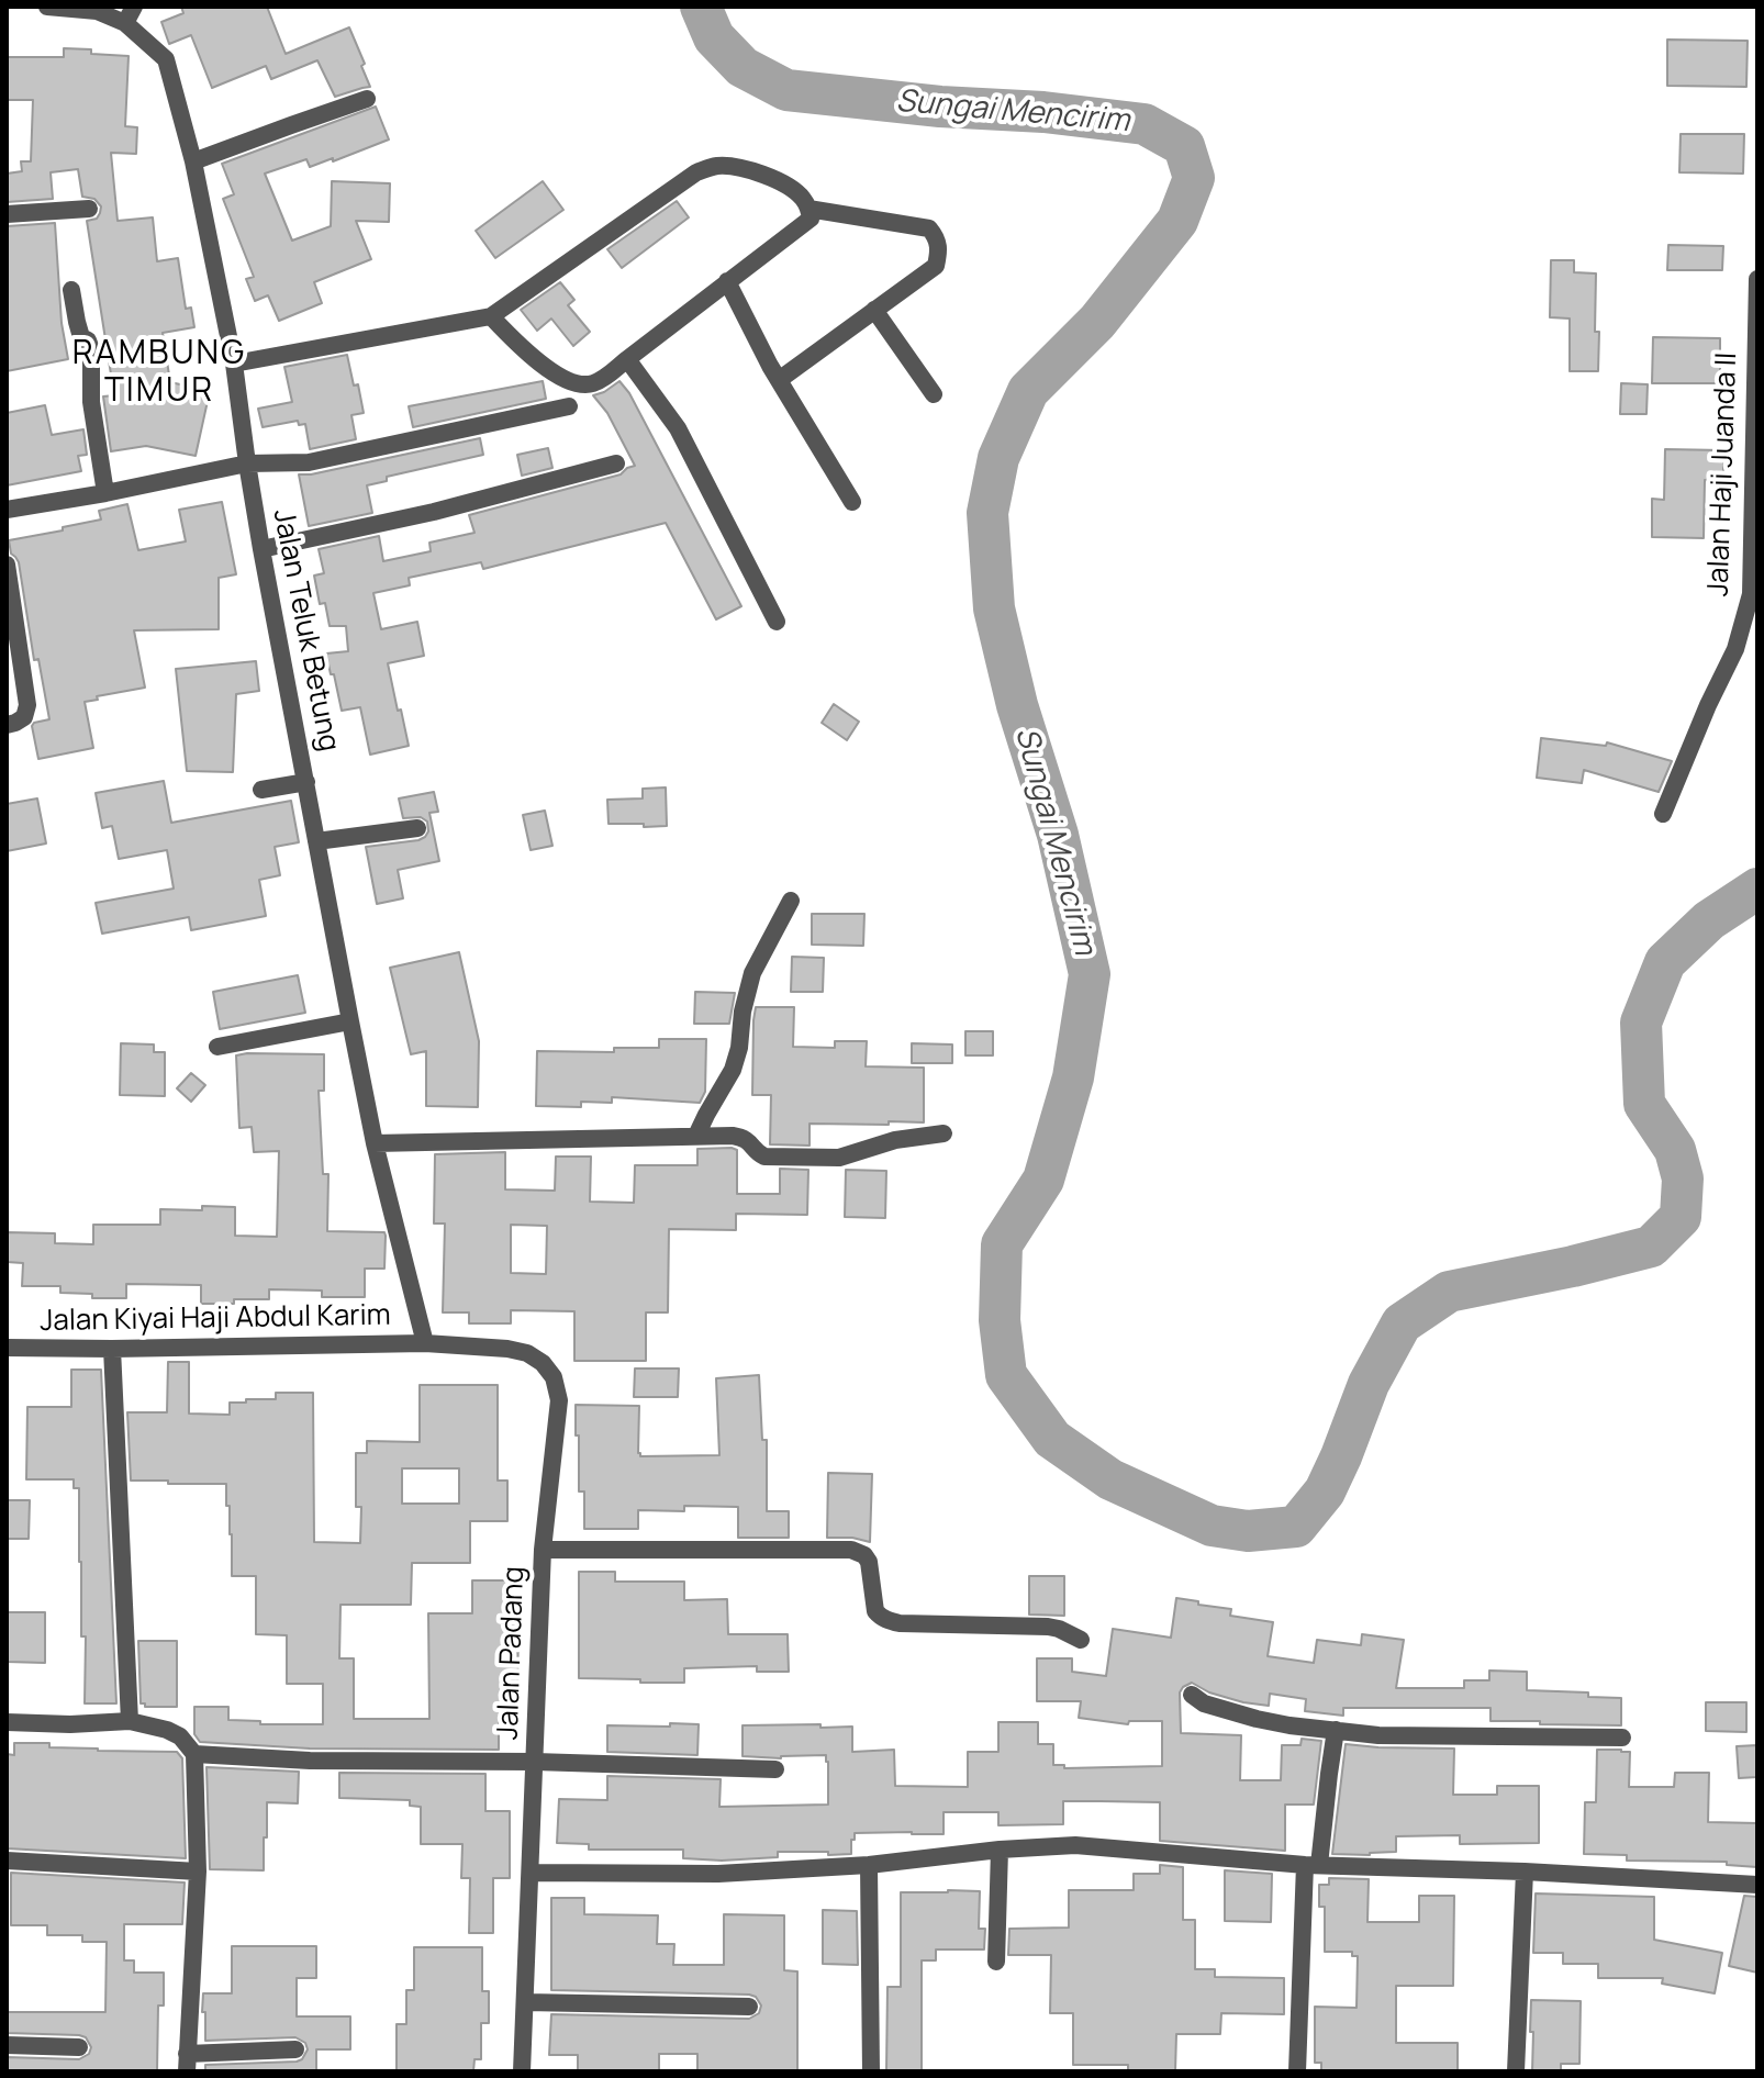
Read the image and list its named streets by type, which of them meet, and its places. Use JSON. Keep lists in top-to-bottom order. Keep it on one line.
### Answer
{"streets":{"street":["Jalan Haji Juanda II","Jalan Teluk Betung","Jalan Kiyai Haji Abdul Karim","Jalan Padang"]},"crossings":[["Jalan Teluk Betung","Jalan Kiyai Haji Abdul Karim"],["Jalan Teluk Betung","Jalan Padang"],["Jalan Kiyai Haji Abdul Karim","Jalan Padang"]],"districts":["RAMBUNG TIMUR"],"water":["Sungai Mencirim"]}
